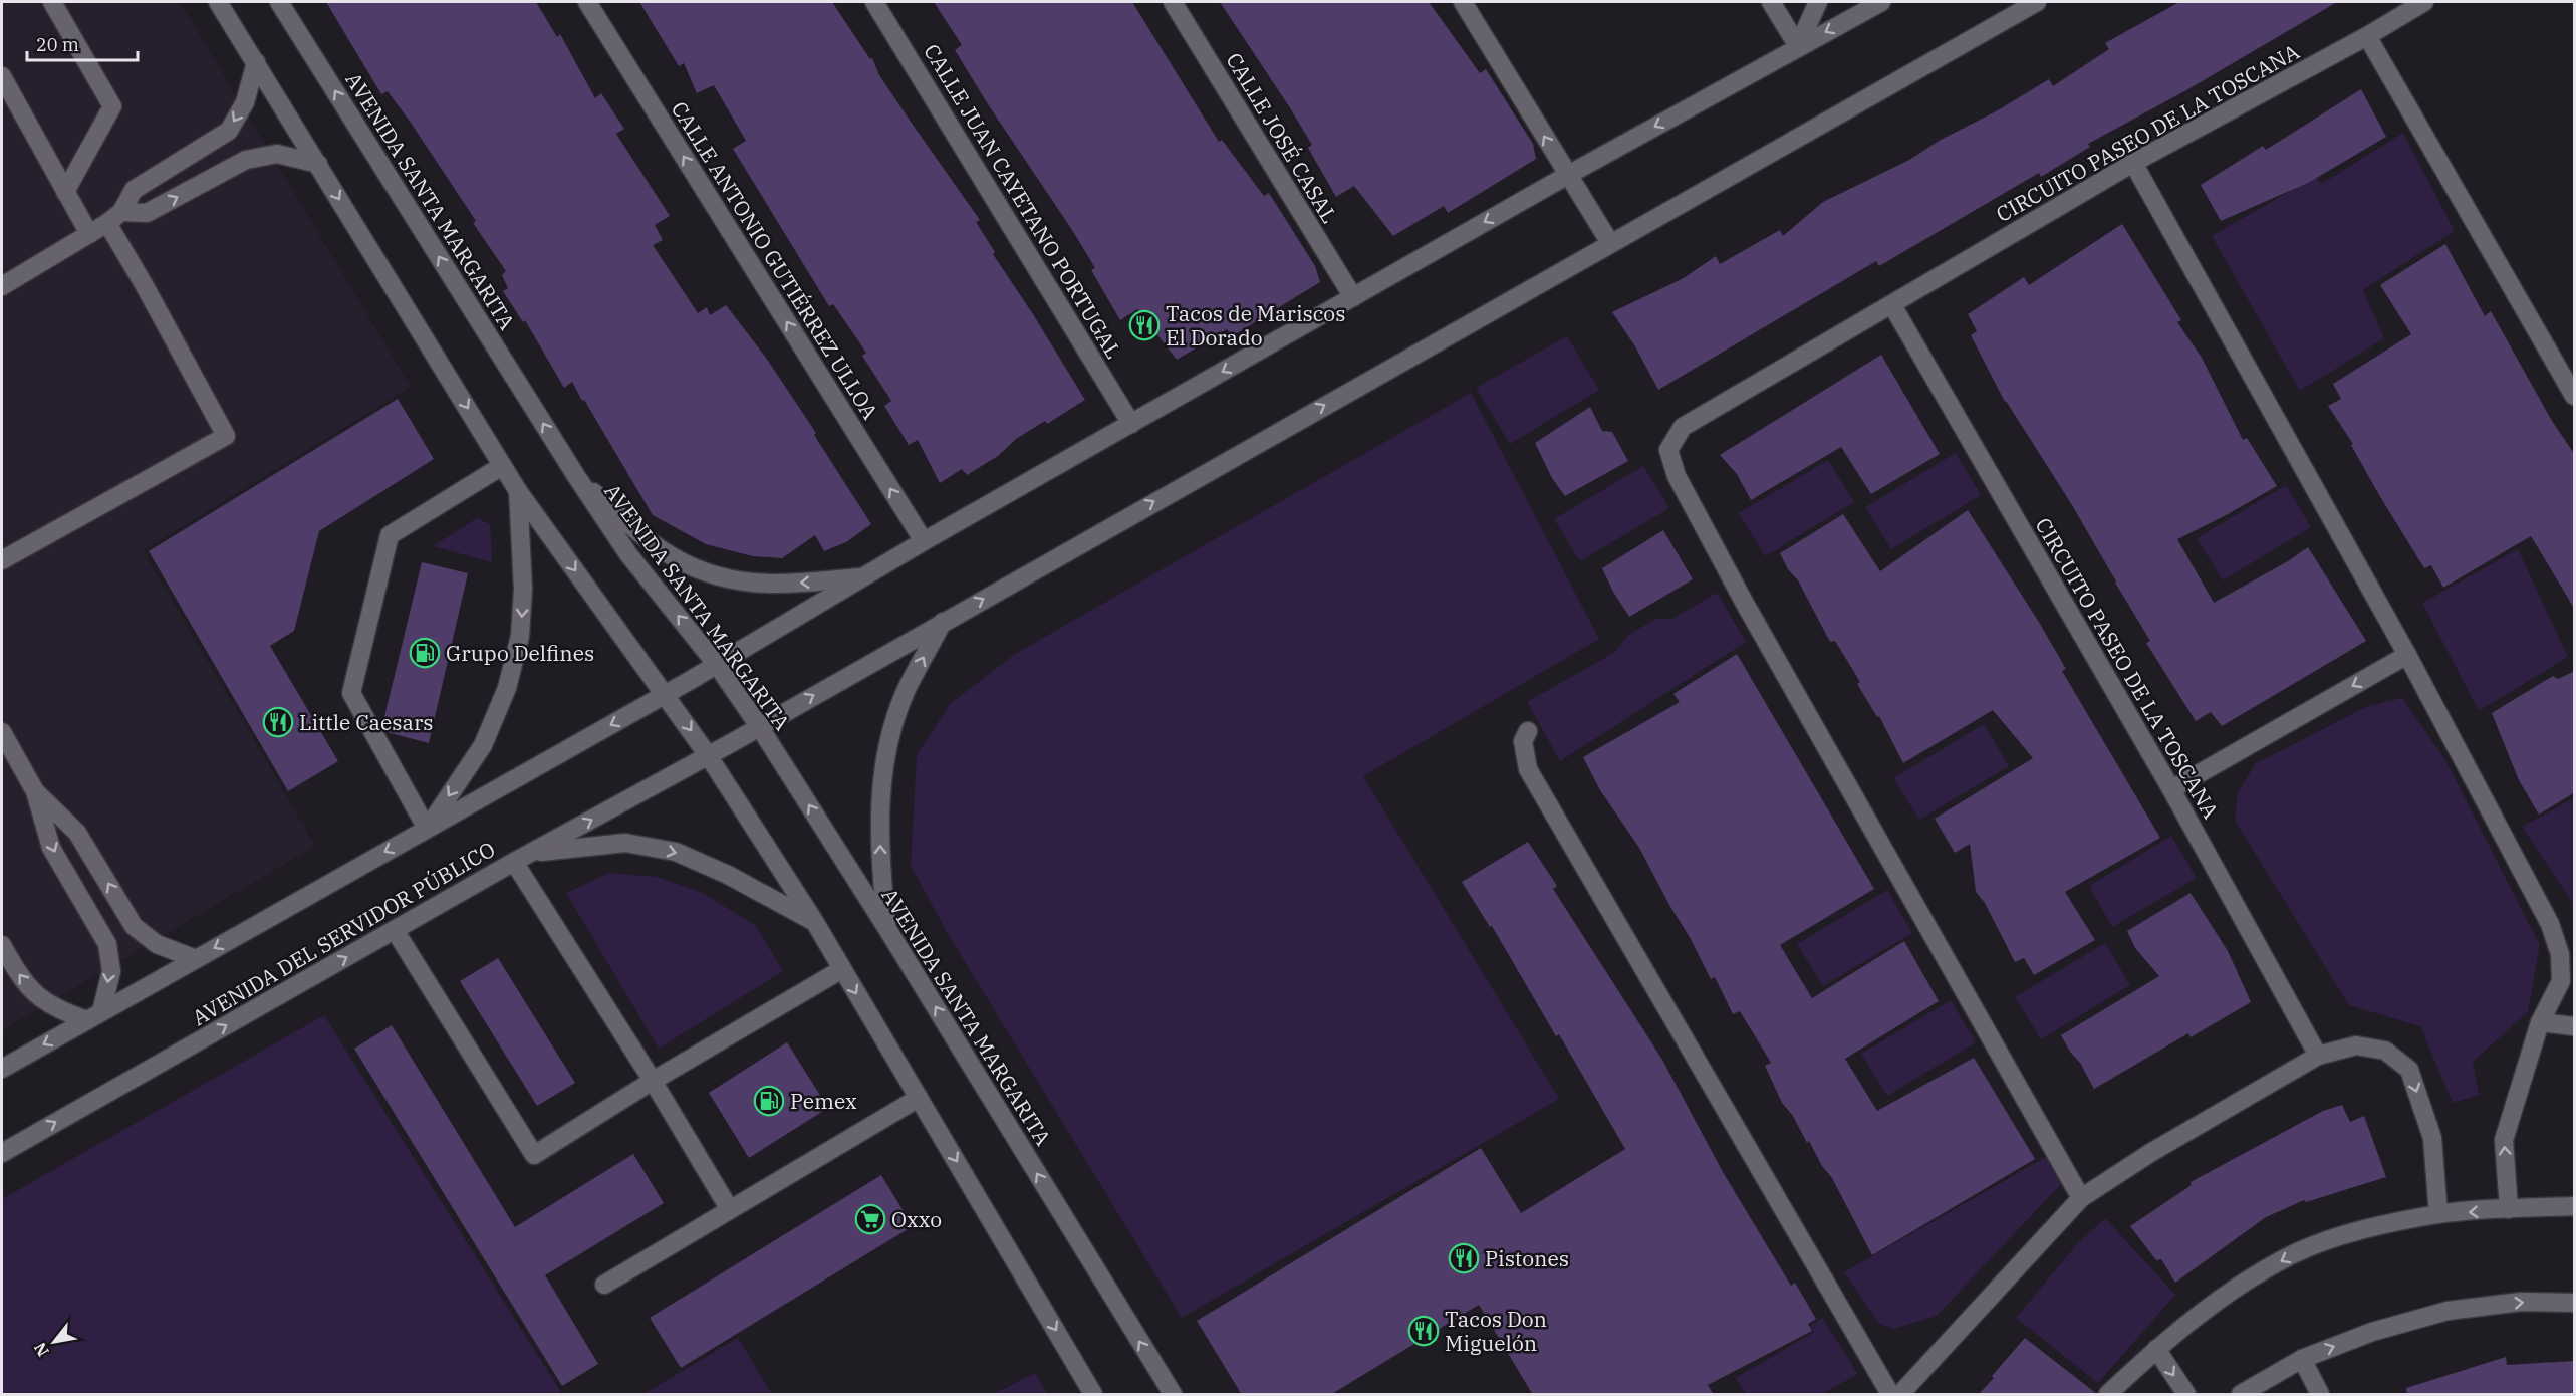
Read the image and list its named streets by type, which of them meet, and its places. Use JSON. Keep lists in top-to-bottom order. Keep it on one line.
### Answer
{"streets":{"street":["CIRCUITO PASEO DE LA TOSCANA","CALLE JOSÉ CASAL","AVENIDA SANTA MARGARITA","CALLE JUAN CAYETANO PORTUGAL","CALLE ANTONIO GUTIÉRREZ ULLOA","AVENIDA DEL SERVIDOR PÚBLICO"]},"crossings":[["AVENIDA SANTA MARGARITA","AVENIDA DEL SERVIDOR PÚBLICO"]],"one_way":["CALLE ANTONIO GUTIÉRREZ ULLOA"],"places":{"restaurant":["Tacos de Mariscos El Dorado","Little Caesars","Pistones","Tacos Don Miguelón"],"fuel station":["Grupo Delfines","Pemex"],"supermarket":["Oxxo"]},"scale_bar":"20 m","north":"bottom left"}
